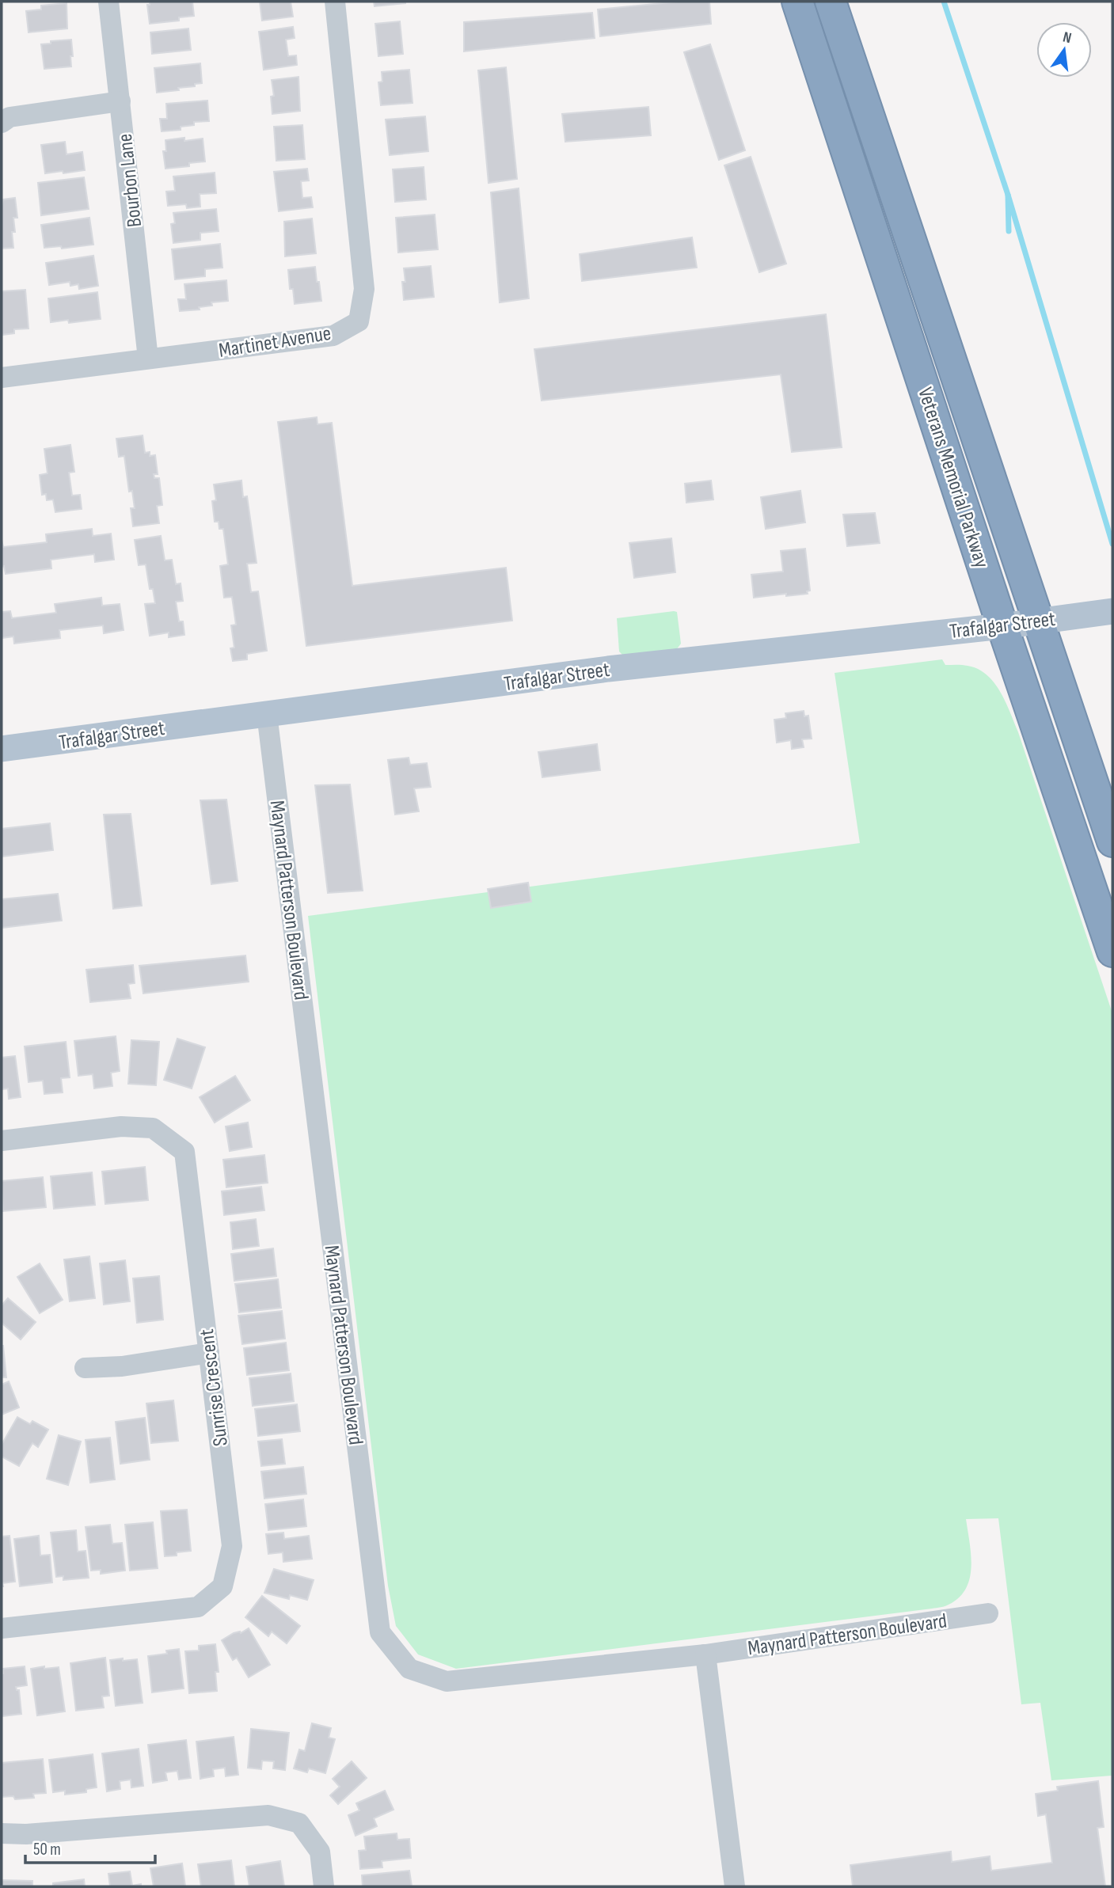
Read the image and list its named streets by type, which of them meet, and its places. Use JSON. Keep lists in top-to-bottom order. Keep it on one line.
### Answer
{"streets":{"highway":["Veterans Memorial Parkway"],"main road":["Trafalgar Street"],"street":["Bourbon Lane","Martinet Avenue","Maynard Patterson Boulevard","Sunrise Crescent"]},"crossings":[["Bourbon Lane","Martinet Avenue"],["Veterans Memorial Parkway","Trafalgar Street"],["Trafalgar Street","Maynard Patterson Boulevard"]],"scale_bar":"50 m","north":"top"}
